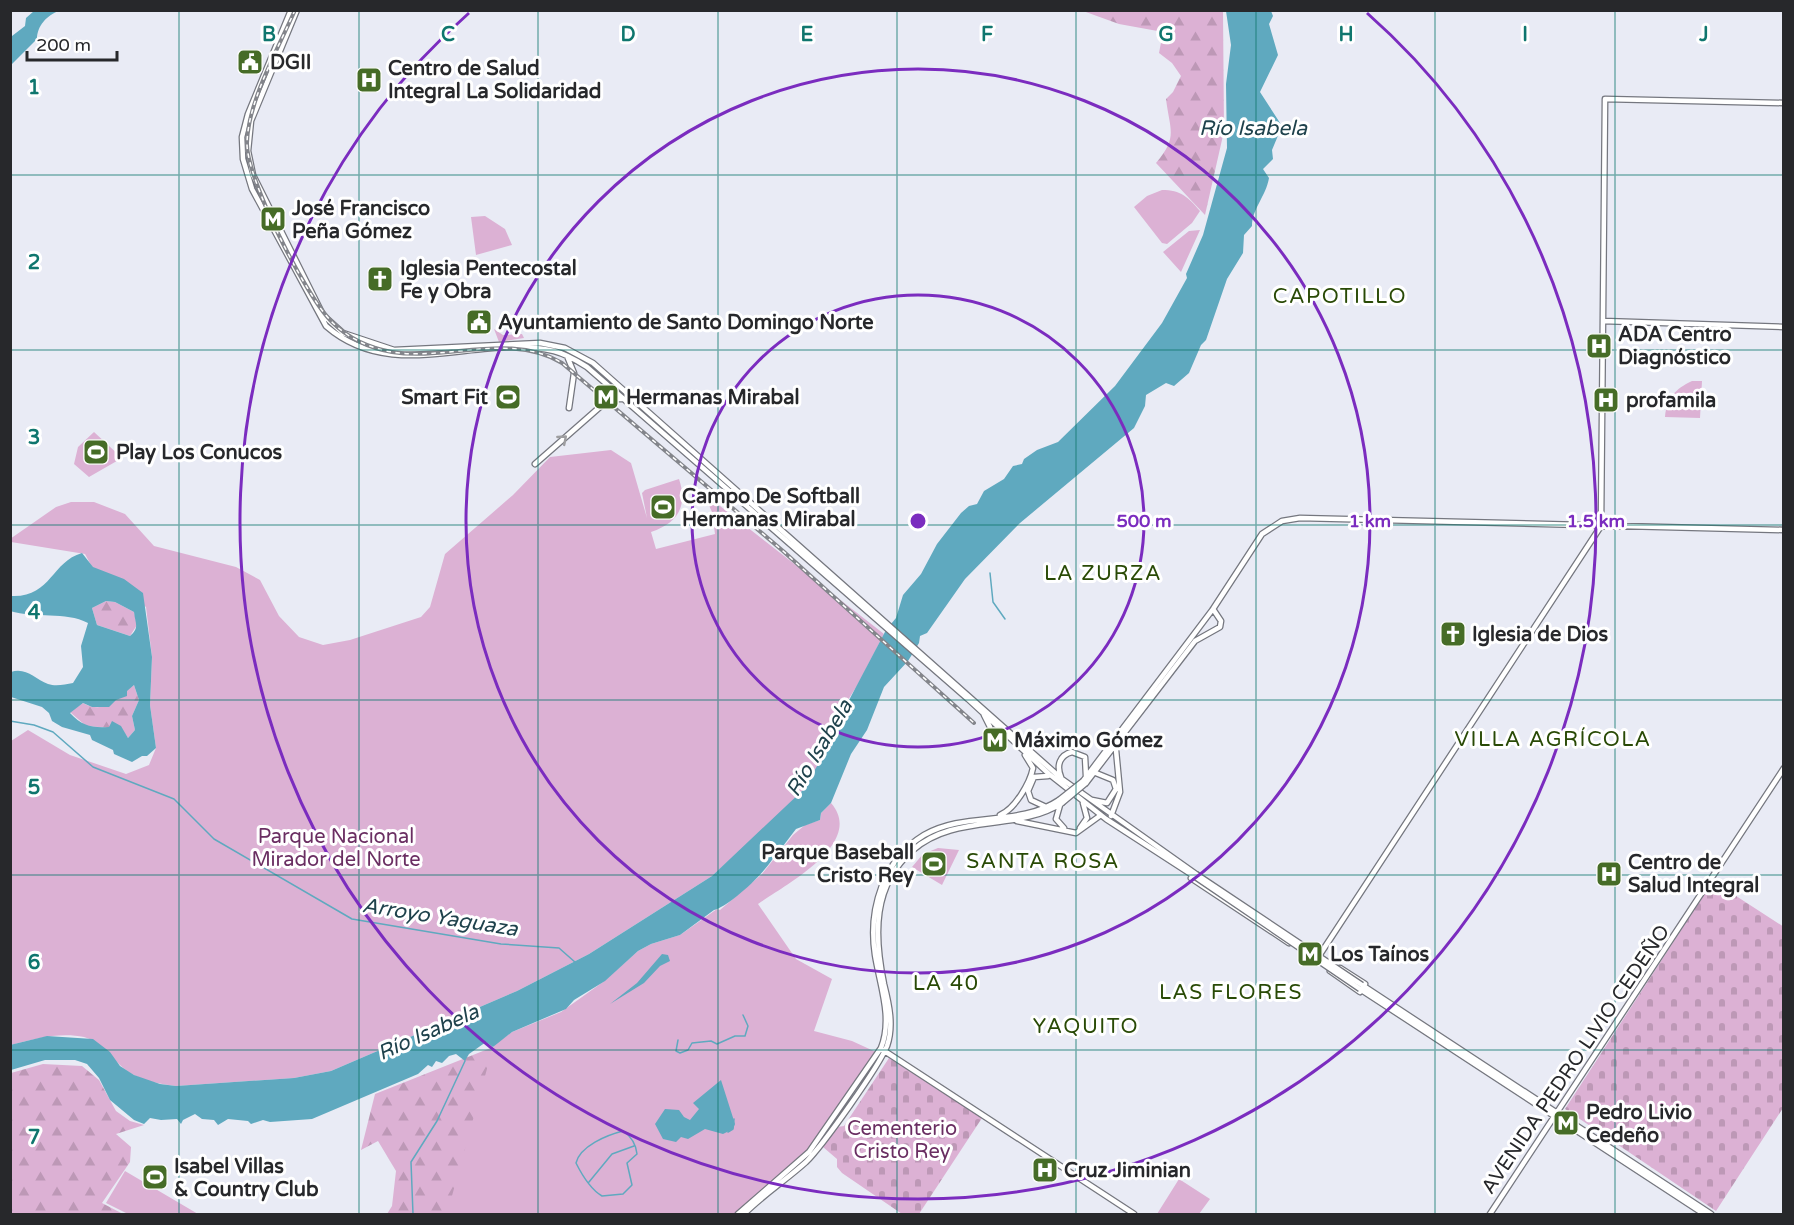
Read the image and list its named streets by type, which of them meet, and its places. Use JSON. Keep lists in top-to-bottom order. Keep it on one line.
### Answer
{"streets":{"main road":["AVENIDA PEDRO LIVIO CEDEÑO"]},"districts":["CAPOTILLO","LA ZURZA","VILLA AGRÍCOLA","SANTA ROSA","LA 40","LAS FLORES","YAQUITO"],"water":["Río Isabela","Arroyo Yaguaza"],"parks":["Parque Nacional Mirador del Norte","Cementerio Cristo Rey"],"places":{"public building":["DGII","Ayuntamiento de Santo Domingo Norte"],"hospital":["Centro de Salud Integral La Solidaridad","ADA Centro Diagnóstico","profamila","Centro de Salud Integral","Cruz Jiminian"],"metro station":["José Francisco Peña Gómez","Hermanas Mirabal","Máximo Gómez","Los Taínos","Pedro Livio Cedeño"],"church":["Iglesia Pentecostal Fe y Obra","Iglesia de Dios"],"sports":["Smart Fit","Play Los Conucos","Campo De Softball Hermanas Mirabal","Parque Baseball Cristo Rey","Isabel Villas & Country Club"]},"scale_bar":"200 m","grid":{"columns":["B","C","D","E","F","G","H","I","J"],"rows":["1","2","3","4","5","6","7"]},"rings":["500 m","1 km","1.5 km"]}
